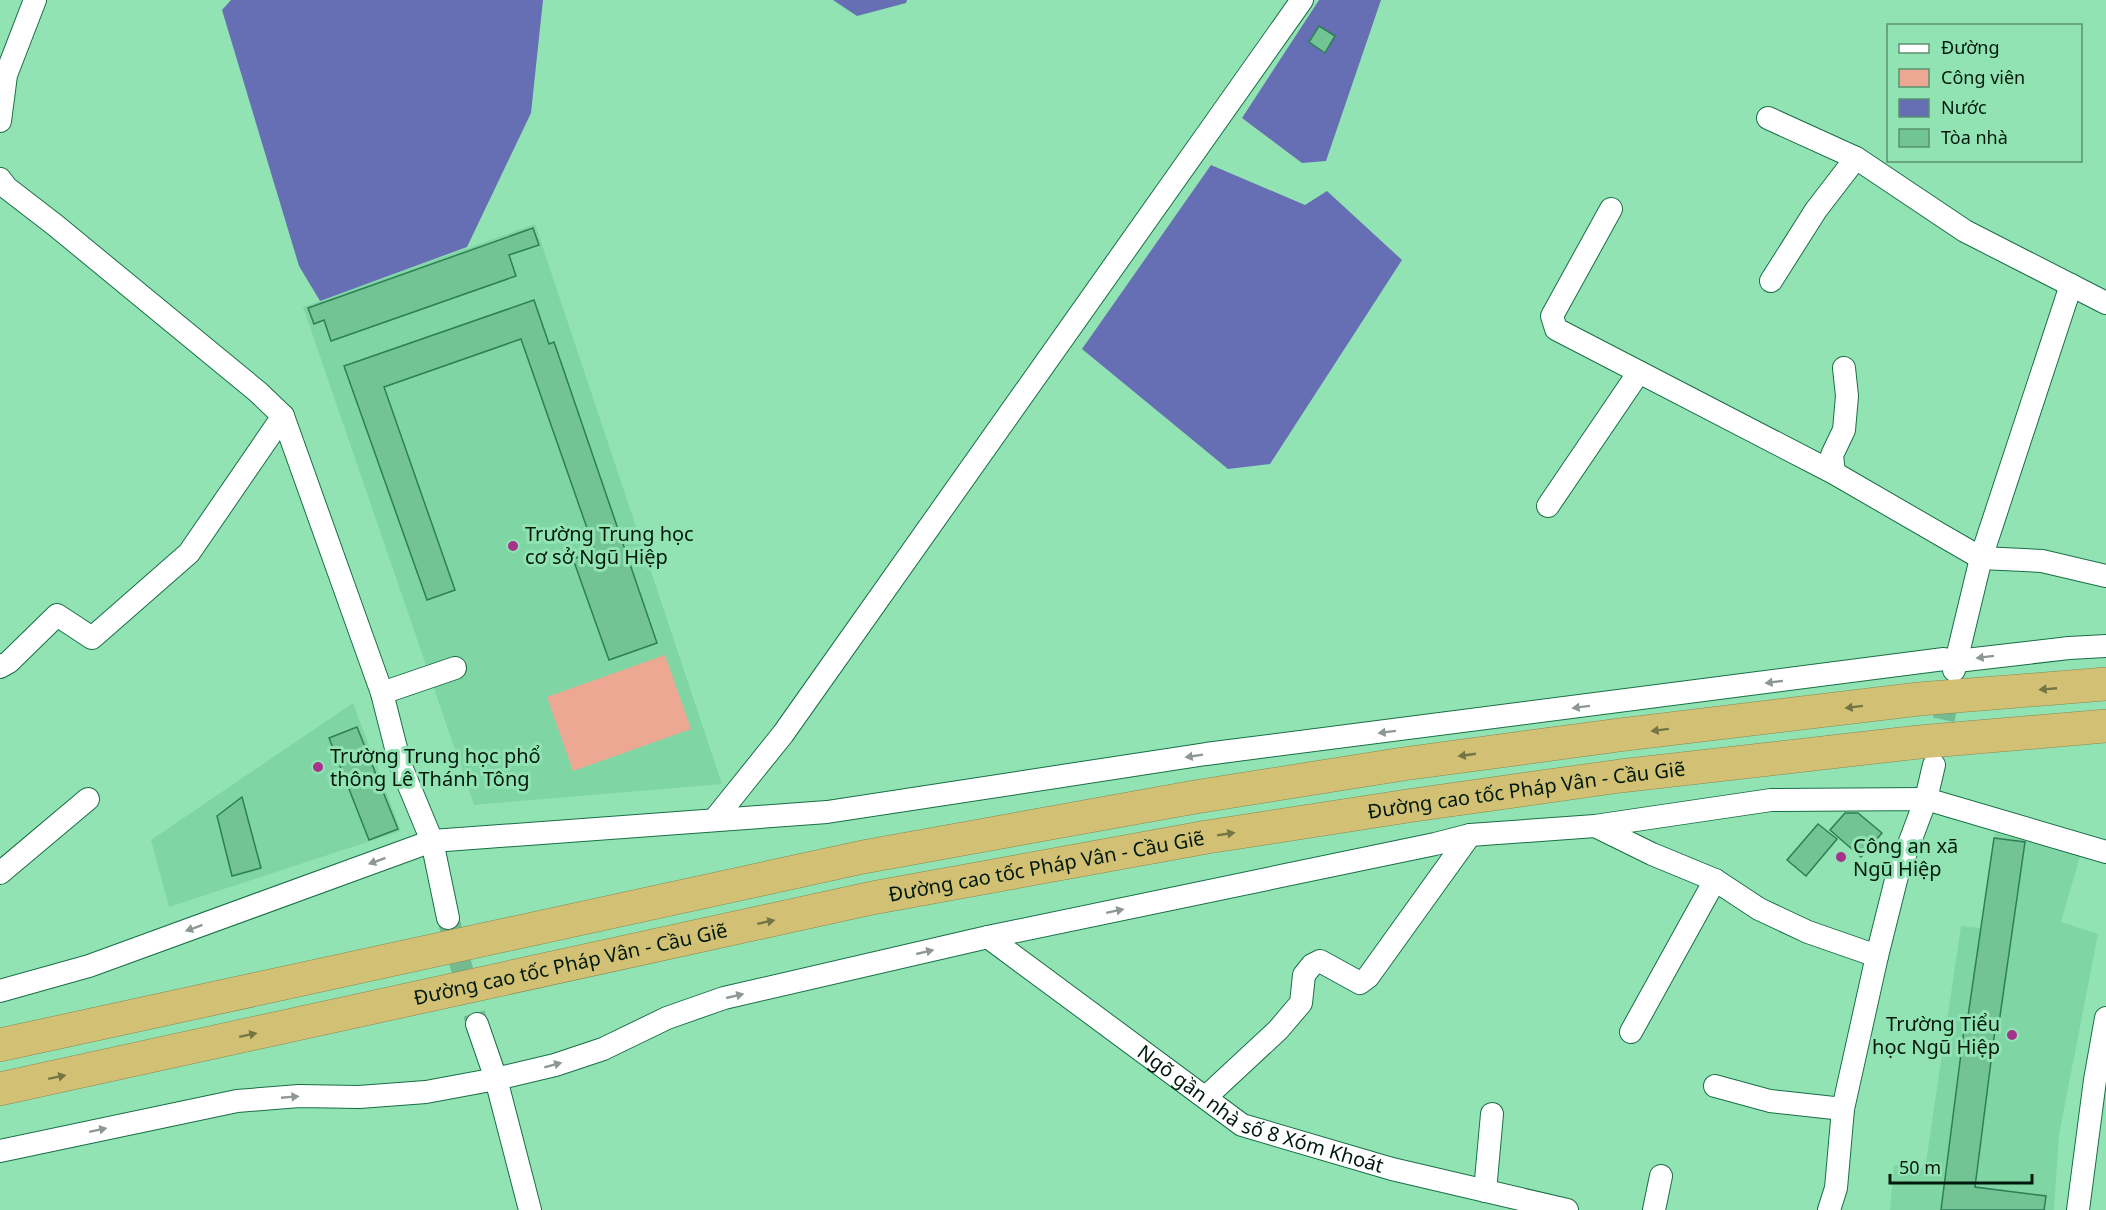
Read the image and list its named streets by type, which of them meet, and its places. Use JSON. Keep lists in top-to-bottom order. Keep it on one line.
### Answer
{"streets":{"highway":["Đường cao tốc Pháp Vân - Cầu Giẽ"],"street":["Ngõ gần nhà số 8 Xóm Khoát"]},"places":["Trường Trung học cơ sở Ngũ Hiệp","Trường Trung học phổ thông Lê Thánh Tông","Công an xã Ngũ Hiệp","Trường Tiểu học Ngũ Hiệp"],"legend":["Đường","Công viên","Nước","Tòa nhà"],"scale_bar":"50 m"}
